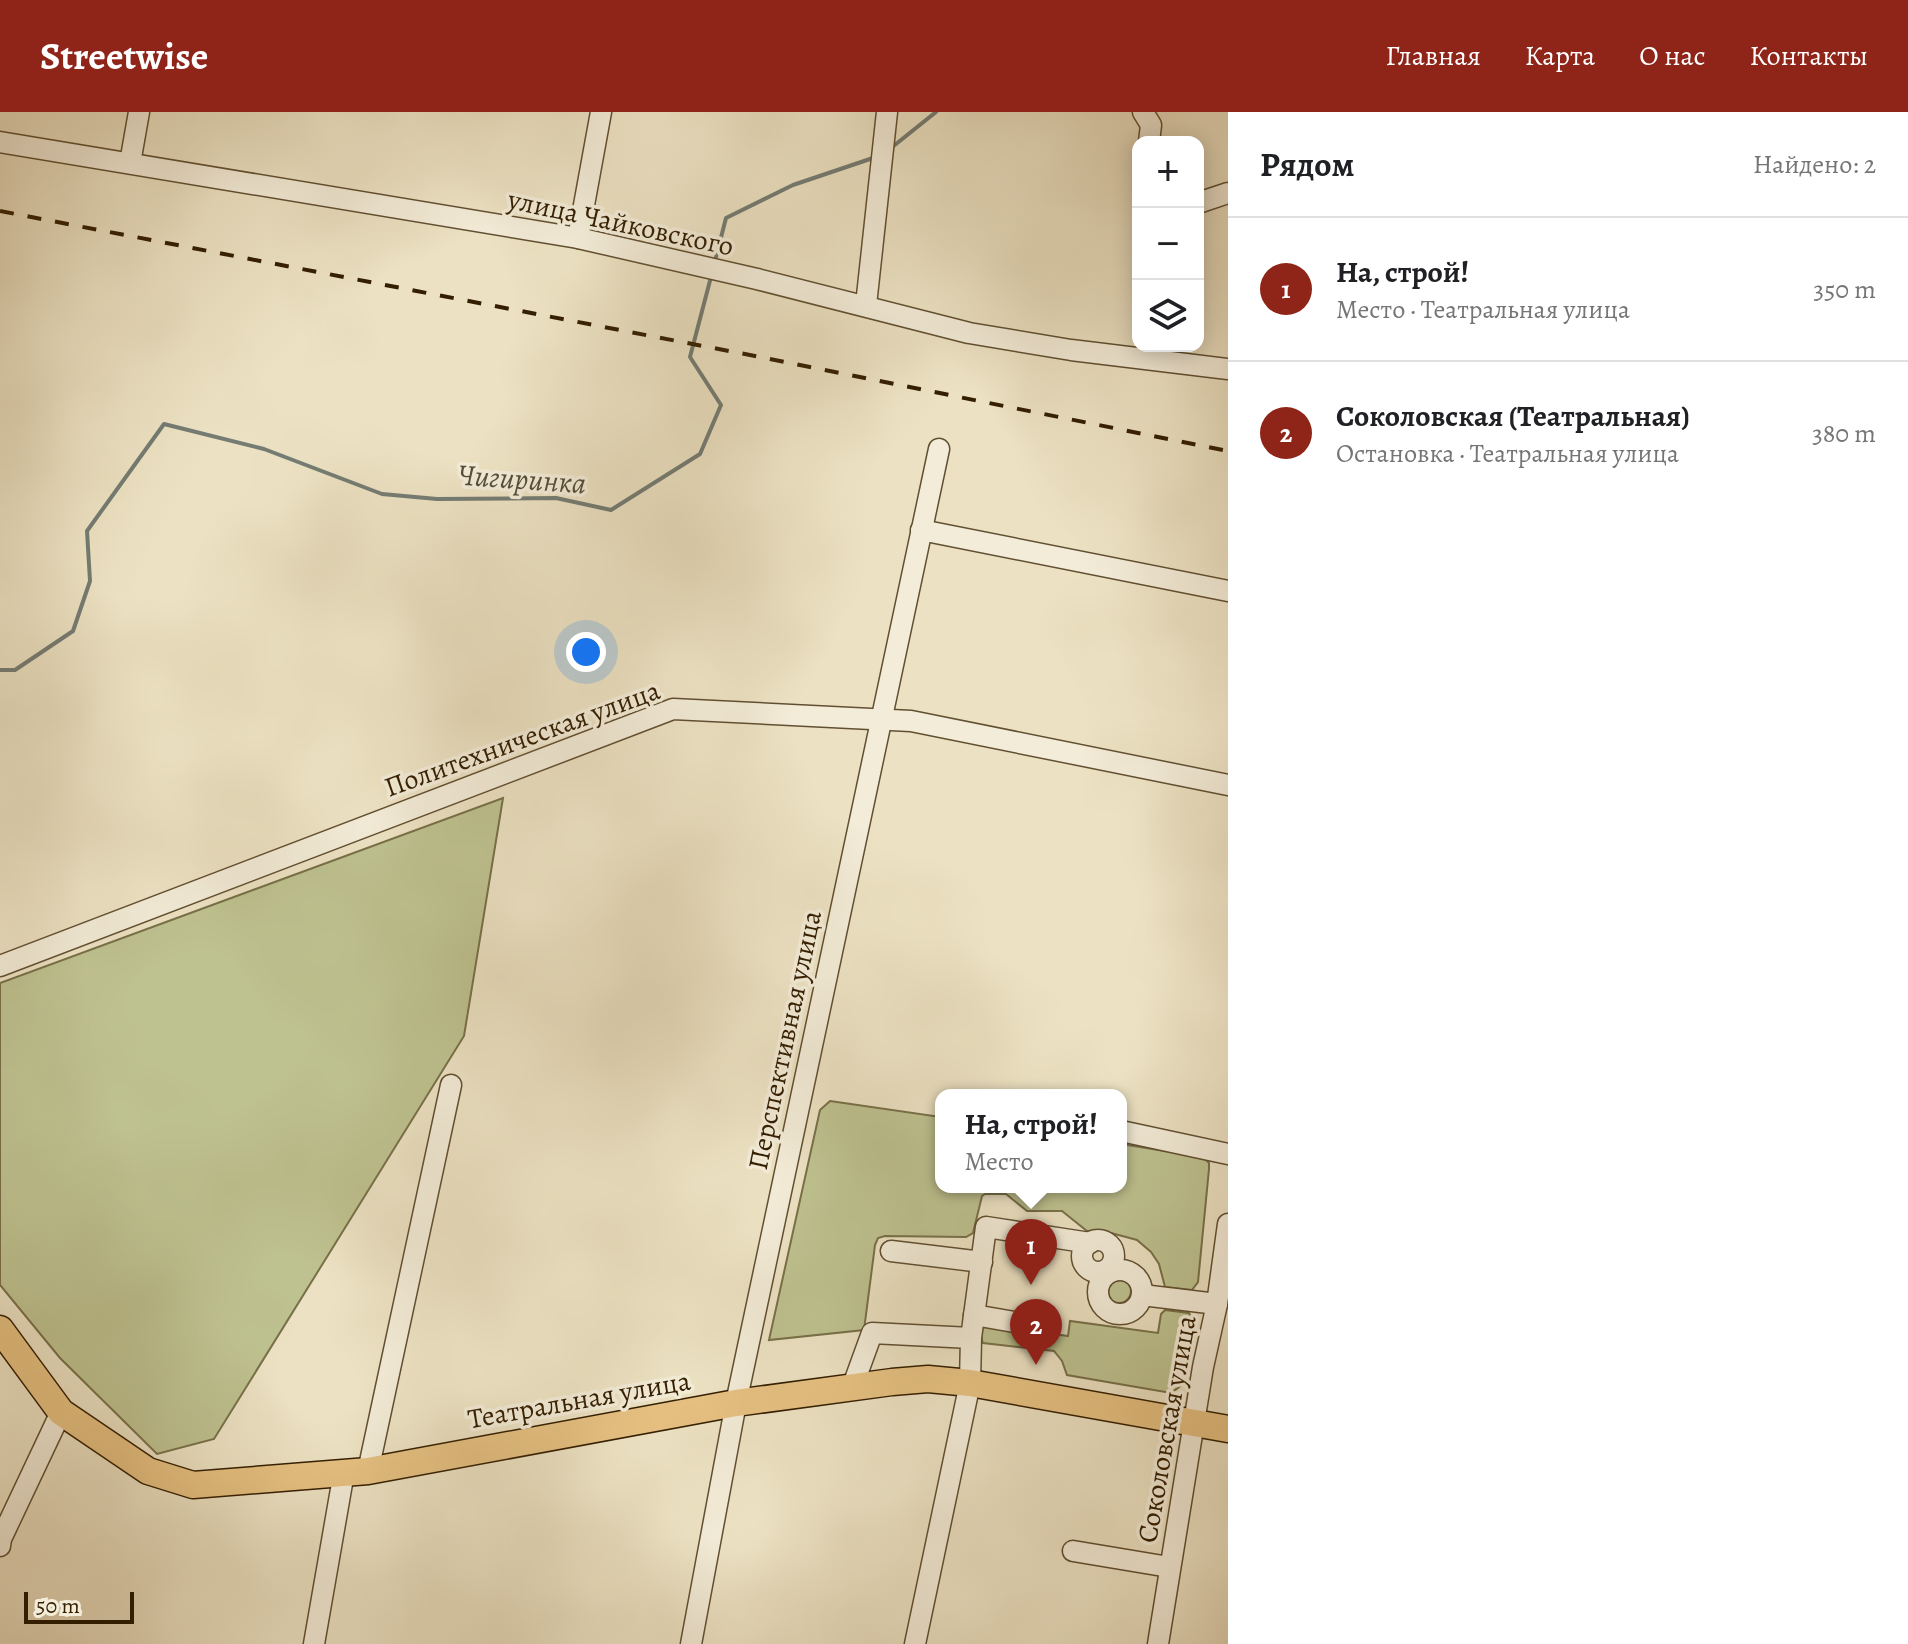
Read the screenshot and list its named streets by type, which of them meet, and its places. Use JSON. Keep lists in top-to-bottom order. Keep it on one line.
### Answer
{"streets":{"main road":["Театральная улица"],"street":["улица Чайковского","Политехническая улица","Перспективная улица","Соколовская улица"]},"crossings":[["Политехническая улица","Перспективная улица"],["Перспективная улица","Театральная улица"],["Театральная улица","Соколовская улица"]],"water":["Чигиринка"],"scale_bar":"50 m","page":{"header":"Streetwise","nav":["Главная","Карта","О нас","Контакты"],"heading":["Рядом","Найдено: 2"],"map_buttons":["+","−"],"list":[{"mark":"1","name":"На, строй!","note":"Место · Театральная улица","value":"350 m"},{"mark":"2","name":"Соколовская (Театральная)","note":"Остановка · Театральная улица","value":"380 m"}],"popup":["На, строй!","Место"],"pins":["1","2"],"scale":"50 m"}}
